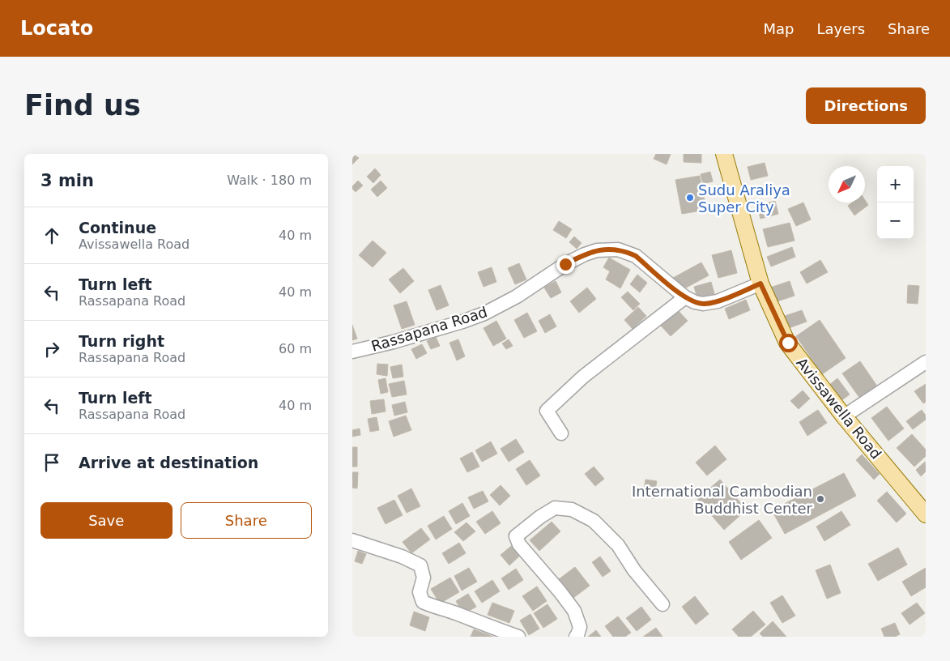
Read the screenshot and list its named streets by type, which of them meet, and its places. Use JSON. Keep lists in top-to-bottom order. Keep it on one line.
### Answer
{"streets":{"main road":["Avissawella Road"],"street":["Rassapana Road"]},"crossings":[["Rassapana Road","Avissawella Road"]],"places":["Sudu Araliya Super City","International Cambodian Buddhist Center"],"north":"bottom left","page":{"header":"Locato","nav":["Map","Layers","Share"],"buttons":["Directions",["Save","Share"]],"title":"Find us","heading":["3 min","Walk · 180 m"],"map_buttons":["+","−"],"list":[["Continue","Avissawella Road","40 m"],["Turn left","Rassapana Road","40 m"],["Turn right","Rassapana Road","60 m"],["Turn left","Rassapana Road","40 m"],"Arrive at destination"]}}
